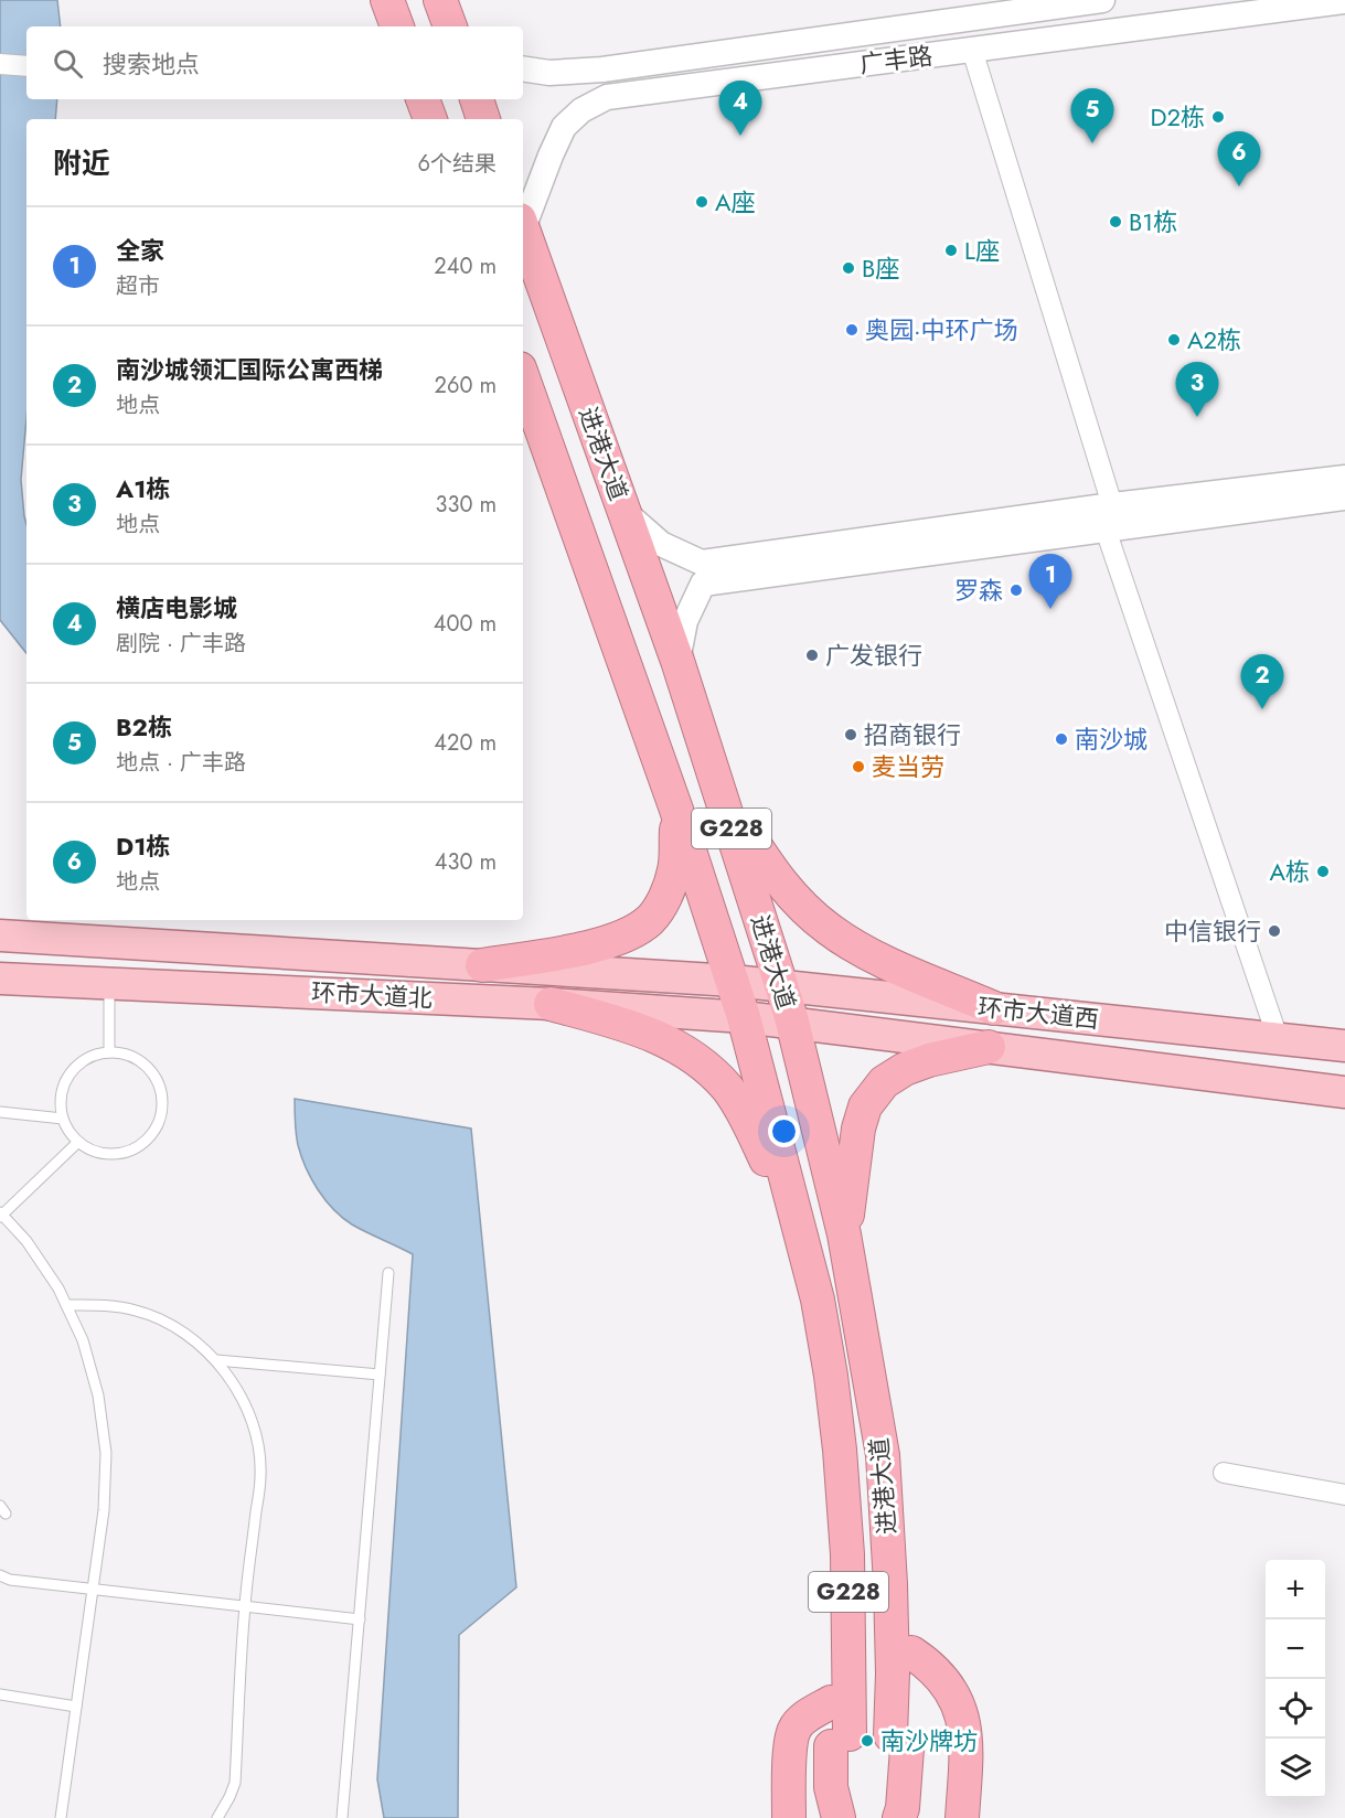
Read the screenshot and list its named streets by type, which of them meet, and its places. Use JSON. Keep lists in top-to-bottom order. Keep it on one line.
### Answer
{"streets":{"highway":["进港大道","G228"],"main road":["环市大道北","环市大道西"],"street":["广丰路"]},"crossings":[["进港大道","环市大道北"],["进港大道","环市大道西"],["环市大道北","环市大道西"]],"places":["D2栋","A座","B1栋","L座","B座","奥园·中环广场","A2栋","罗森","广发银行","招商银行","南沙城","麦当劳","A栋","中信银行","南沙牌坊"],"page":{"search":"搜索地点","pins":["4","5","6","3","1","2"],"heading":["附近","6个结果"],"list":[{"mark":"1","name":"全家","note":"超市","value":"240 m"},{"mark":"2","name":"南沙城领汇国际公寓西梯","note":"地点","value":"260 m"},{"mark":"3","name":"A1栋","note":"地点","value":"330 m"},{"mark":"4","name":"横店电影城","note":"剧院 · 广丰路","value":"400 m"},{"mark":"5","name":"B2栋","note":"地点 · 广丰路","value":"420 m"},{"mark":"6","name":"D1栋","note":"地点","value":"430 m"}],"map_buttons":["+","−"]}}
